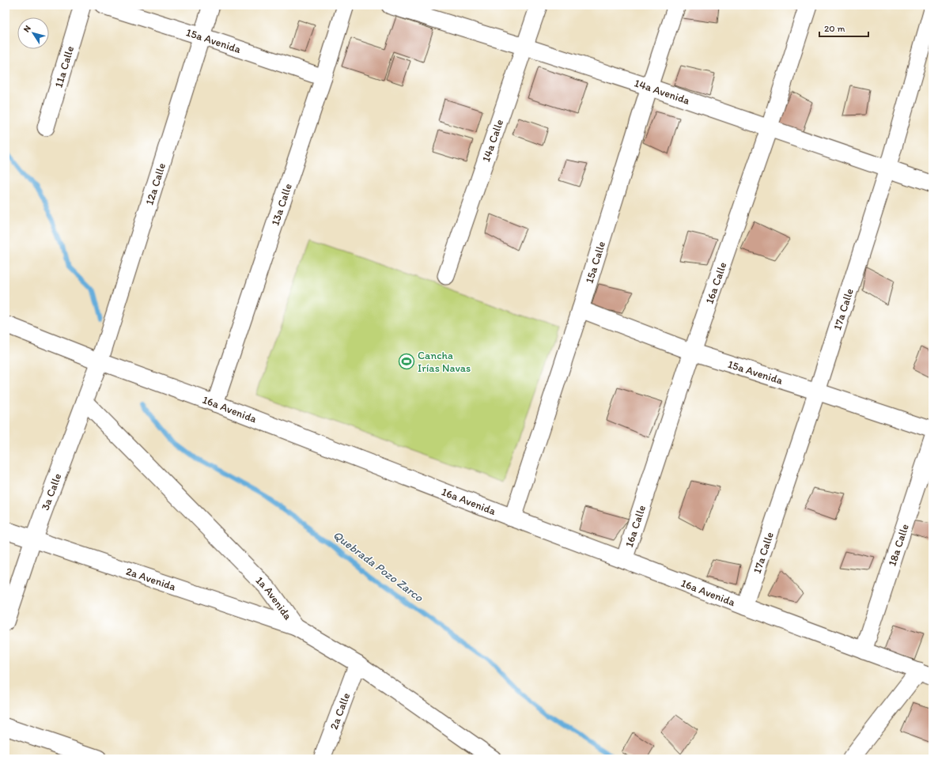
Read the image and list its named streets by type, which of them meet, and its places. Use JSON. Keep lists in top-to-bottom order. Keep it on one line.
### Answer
{"streets":{"street":["15a Avenida","11a Calle","14a Avenida","14a Calle","12a Calle","13a Calle","15a Calle","16a Calle","17a Calle","16a Avenida","3a Calle","18a Calle","2a Avenida","1a Avenida","2a Calle"]},"crossings":[["15a Avenida","12a Calle"],["15a Avenida","13a Calle"],["15a Avenida","15a Calle"],["15a Avenida","16a Calle"],["15a Avenida","17a Calle"],["14a Avenida","14a Calle"],["14a Avenida","15a Calle"],["14a Avenida","16a Calle"],["14a Avenida","17a Calle"],["12a Calle","16a Avenida"],["12a Calle","3a Calle"],["13a Calle","16a Avenida"],["15a Calle","16a Avenida"],["16a Calle","16a Avenida"],["17a Calle","16a Avenida"],["16a Avenida","3a Calle"],["16a Avenida","18a Calle"],["3a Calle","2a Avenida"],["3a Calle","1a Avenida"],["2a Avenida","1a Avenida"],["1a Avenida","2a Calle"]],"water":["Quebrada Pozo Zarco"],"places":{"sports":["Cancha Irías Navas"]},"scale_bar":"20 m","north":"top left"}
